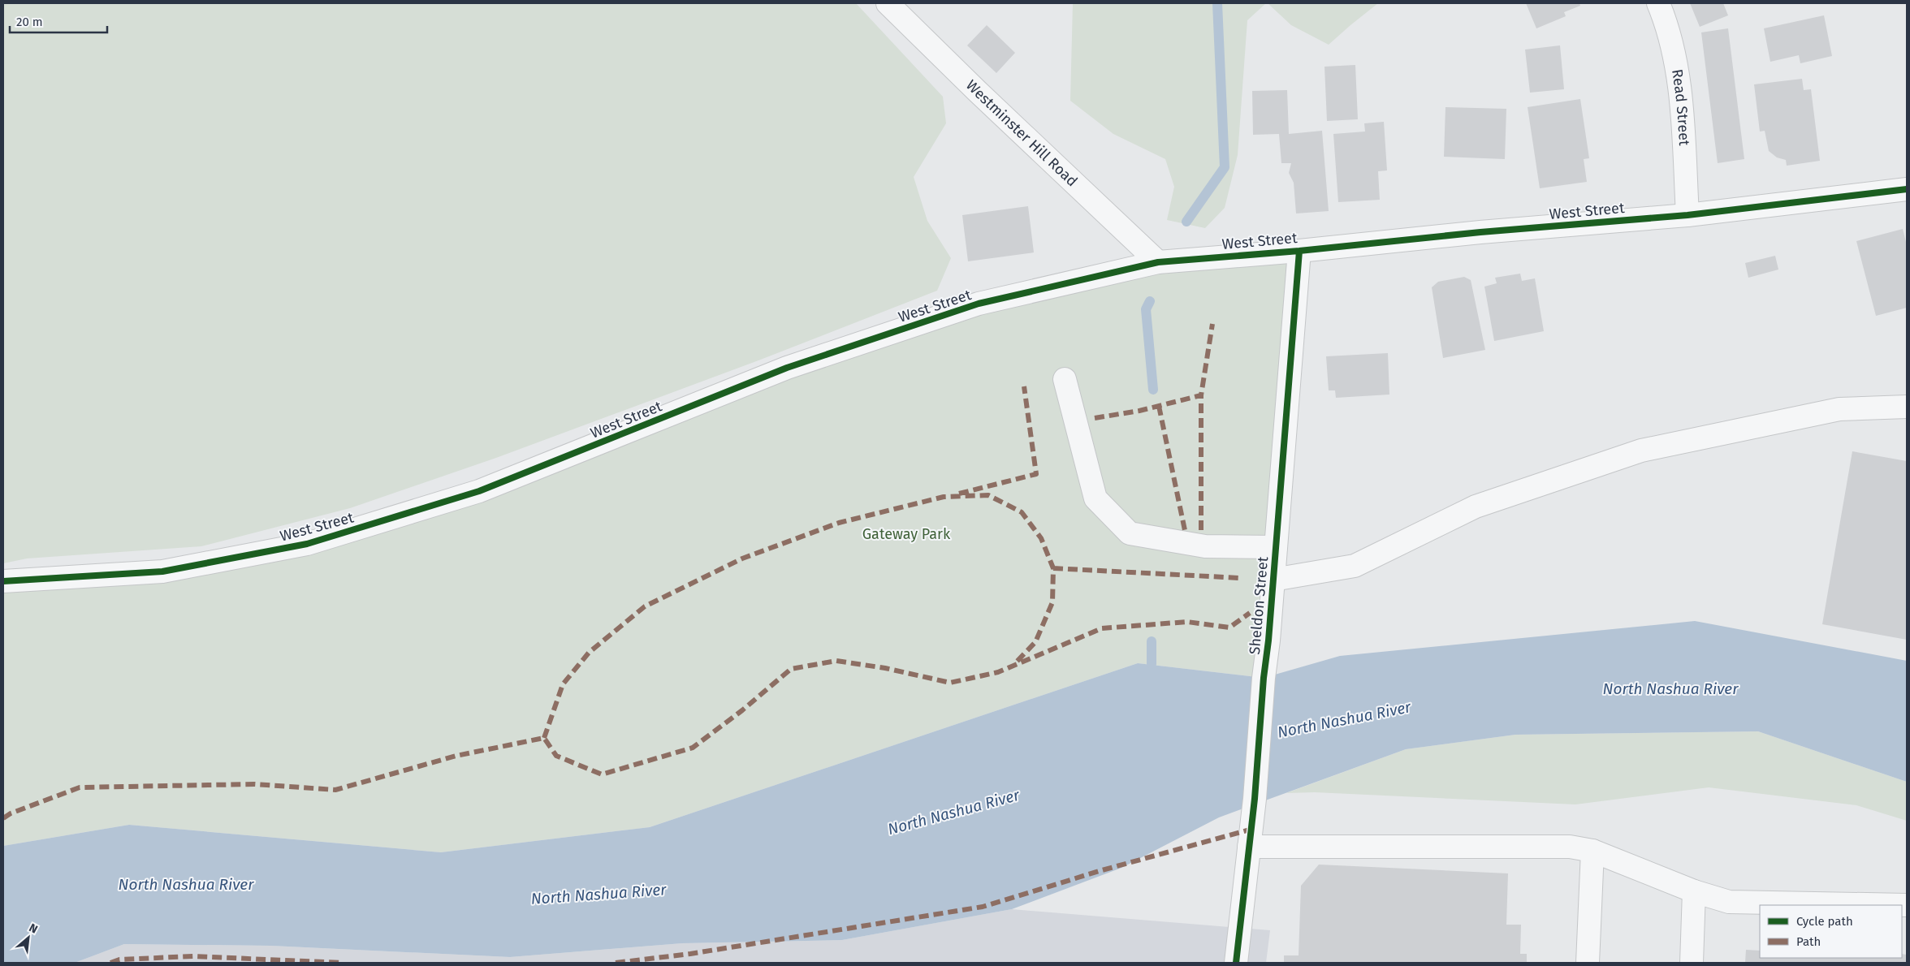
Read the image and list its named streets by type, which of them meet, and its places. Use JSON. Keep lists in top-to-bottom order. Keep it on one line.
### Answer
{"streets":{"street":["Read Street","Westminster Hill Road","West Street","Sheldon Street"]},"crossings":[["Read Street","West Street"],["Westminster Hill Road","West Street"],["West Street","Sheldon Street"]],"water":["North Nashua River"],"parks":["Gateway Park"],"legend":["Cycle path","Path"],"scale_bar":"20 m","north":"top right"}
